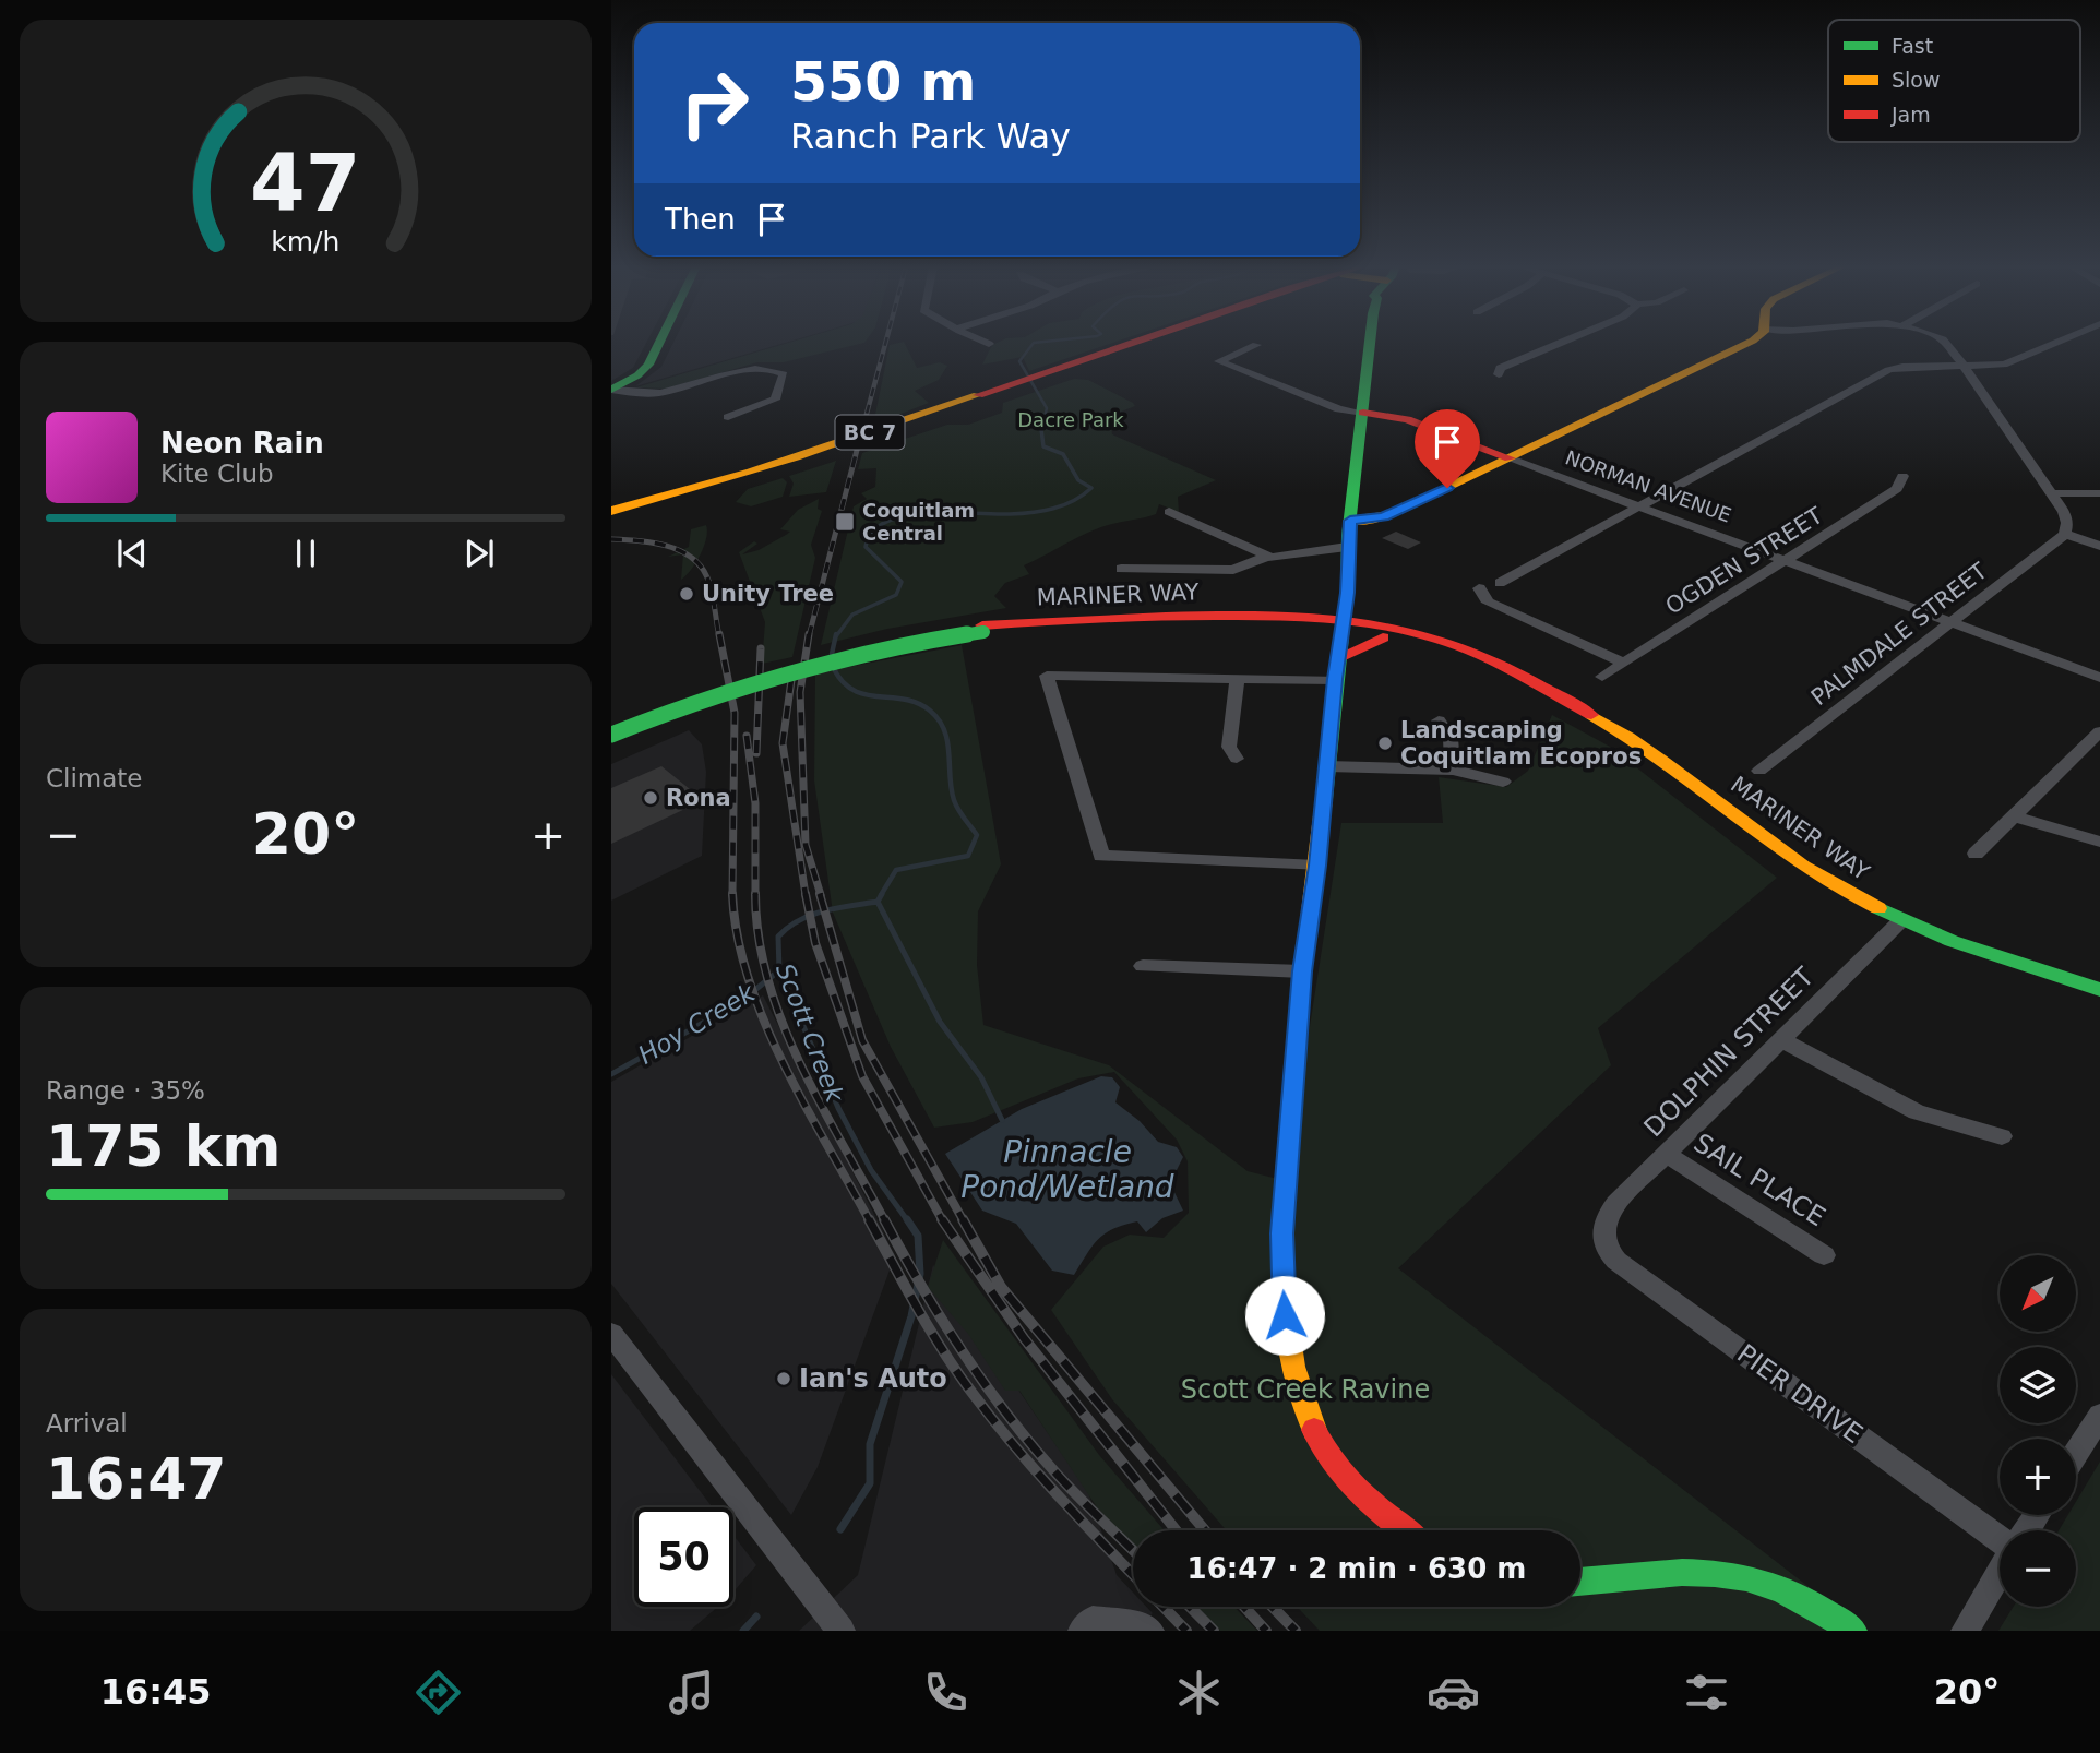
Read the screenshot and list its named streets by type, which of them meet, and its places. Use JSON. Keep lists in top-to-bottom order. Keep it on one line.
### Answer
{"streets":{"main road":["BC 7","NORMAN AVENUE","MARINER WAY"],"street":["OGDEN STREET","PALMDALE STREET","DOLPHIN STREET","SAIL PLACE","PIER DRIVE"]},"crossings":[["NORMAN AVENUE","OGDEN STREET"],["NORMAN AVENUE","PALMDALE STREET"],["MARINER WAY","DOLPHIN STREET"],["DOLPHIN STREET","SAIL PLACE"],["DOLPHIN STREET","PIER DRIVE"]],"water":["Hoy Creek","Scott Creek","Pinnacle Pond/Wetland"],"parks":["Dacre Park","Scott Creek Ravine"],"places":{"transit":["Coquitlam Central"],"other":["Unity Tree","Landscaping Coquitlam Ecopros","Rona","Ian's Auto"]},"legend":["Fast","Slow","Jam"],"north":"bottom left","page":{"turn":["550 m","Ranch Park Way"],"then":"Then","song":["Neon Rain","Kite Club"],"tile":["Climate",["Range · 35%","175 km"],["Arrival","16:47"]],"heat":["−","20°","+"],"map_buttons":["+","−"],"limit":"50","trip":"16:47 · 2 min · 630 m","tabs":["16:45","20°"],"gauge":["47","km/h"]}}
